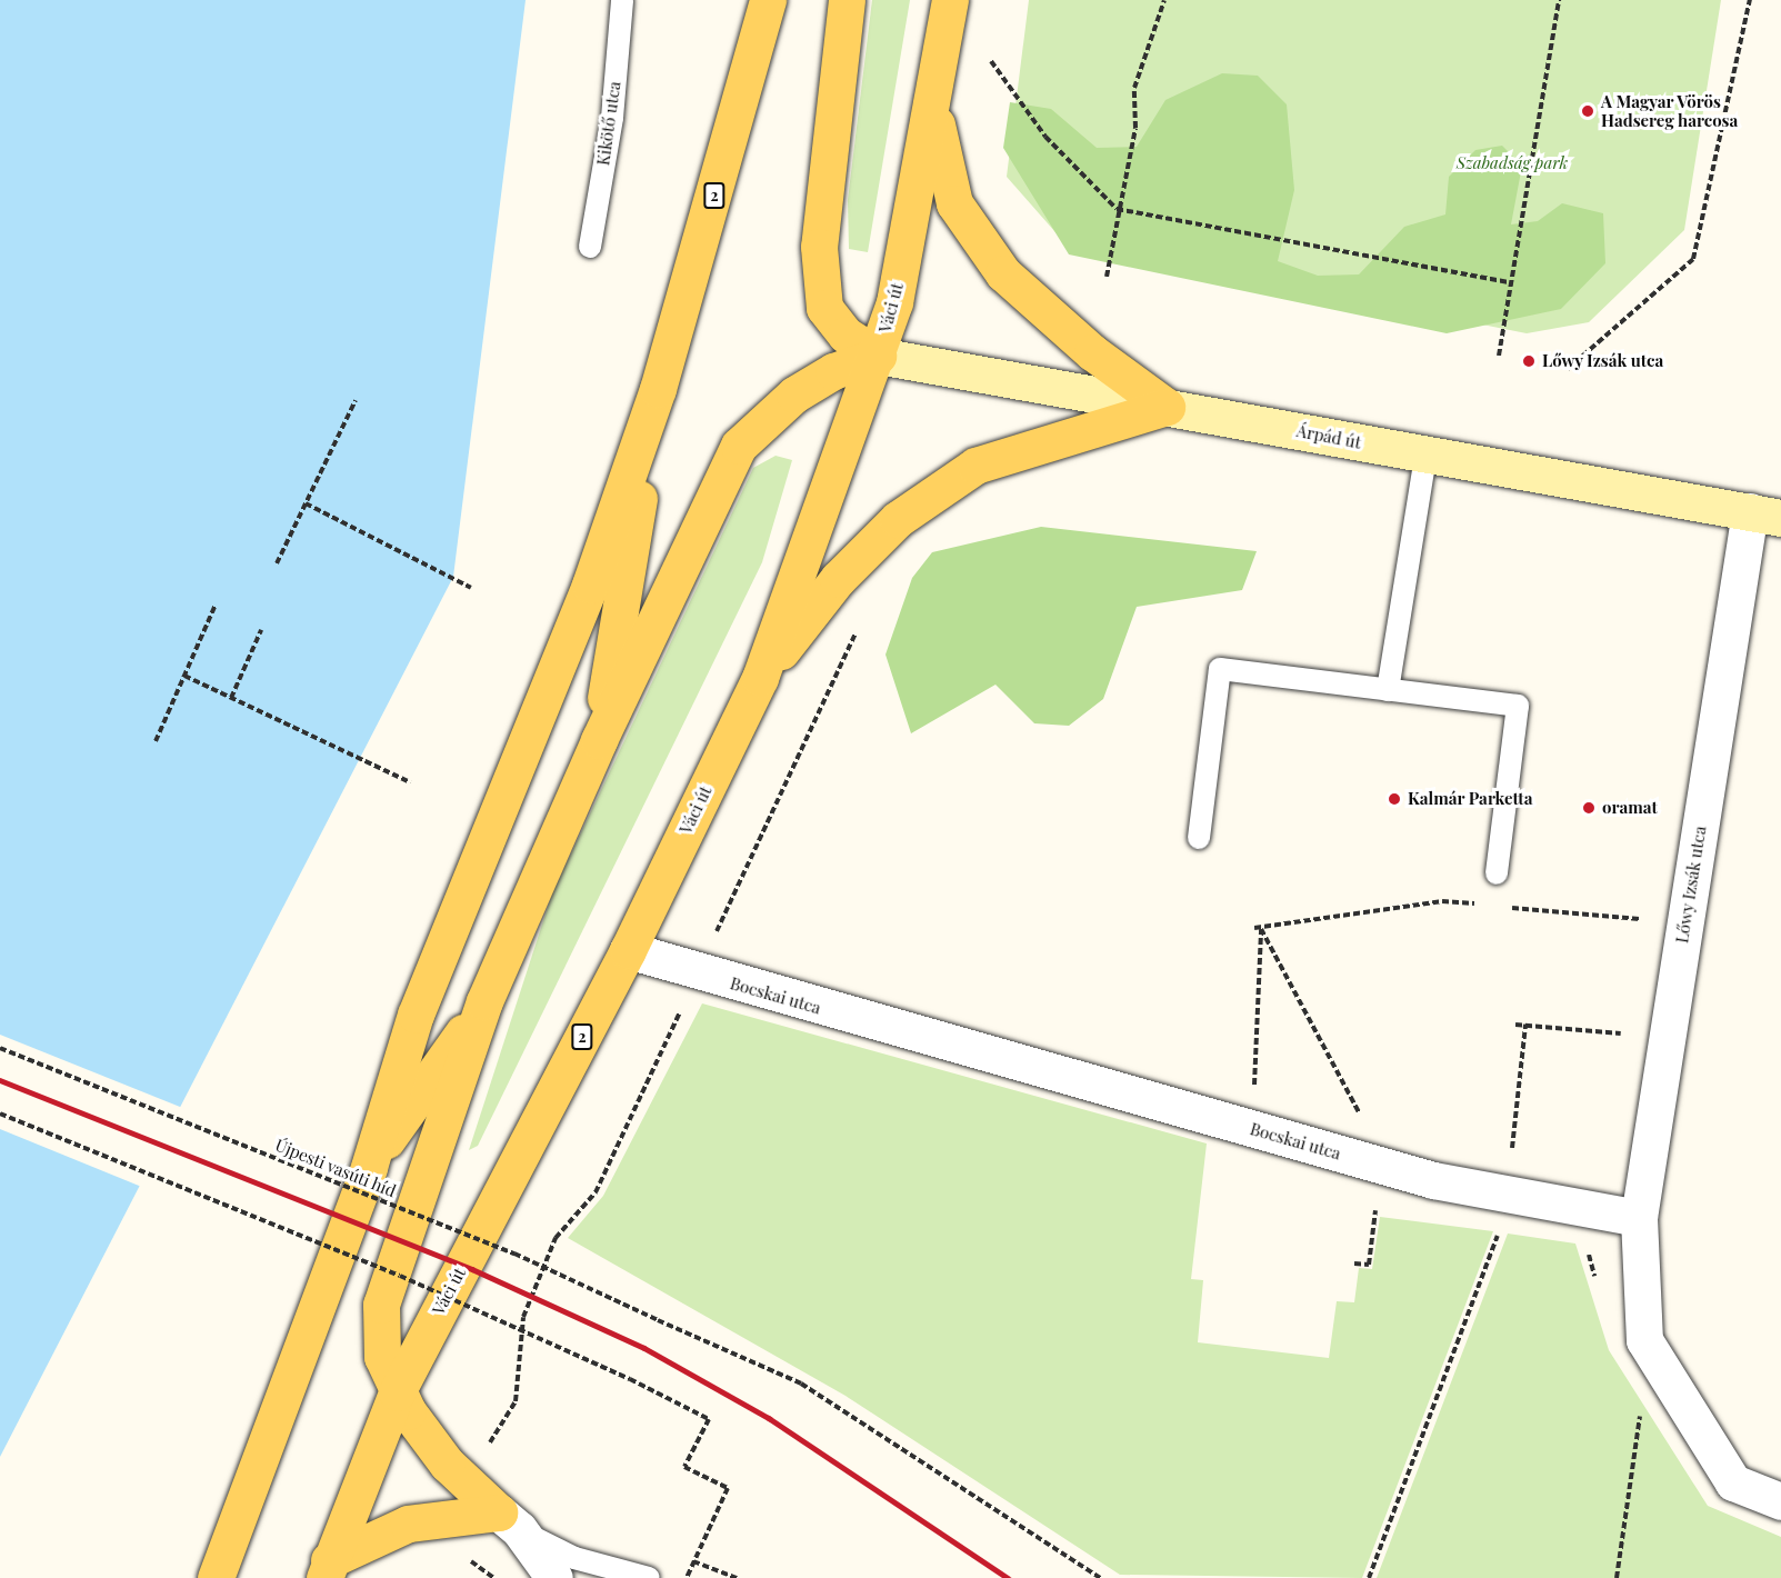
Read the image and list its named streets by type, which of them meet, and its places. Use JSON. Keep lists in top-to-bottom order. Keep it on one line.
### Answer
{"streets":{"main road":["2","Váci út","Árpád út"],"street":["Lőwy Izsák utca","Bocskai utca"],"lane":["Kikötő utca"],"path":["Újpesti vasúti híd"]},"crossings":[["Váci út","Árpád út"],["Váci út","Bocskai utca"],["Árpád út","Lőwy Izsák utca"],["Lőwy Izsák utca","Bocskai utca"]],"parks":["Szabadság park"],"places":["A Magyar Vörös Hadsereg harcosa","Lőwy Izsák utca","Kalmár Parketta","oramat"]}
